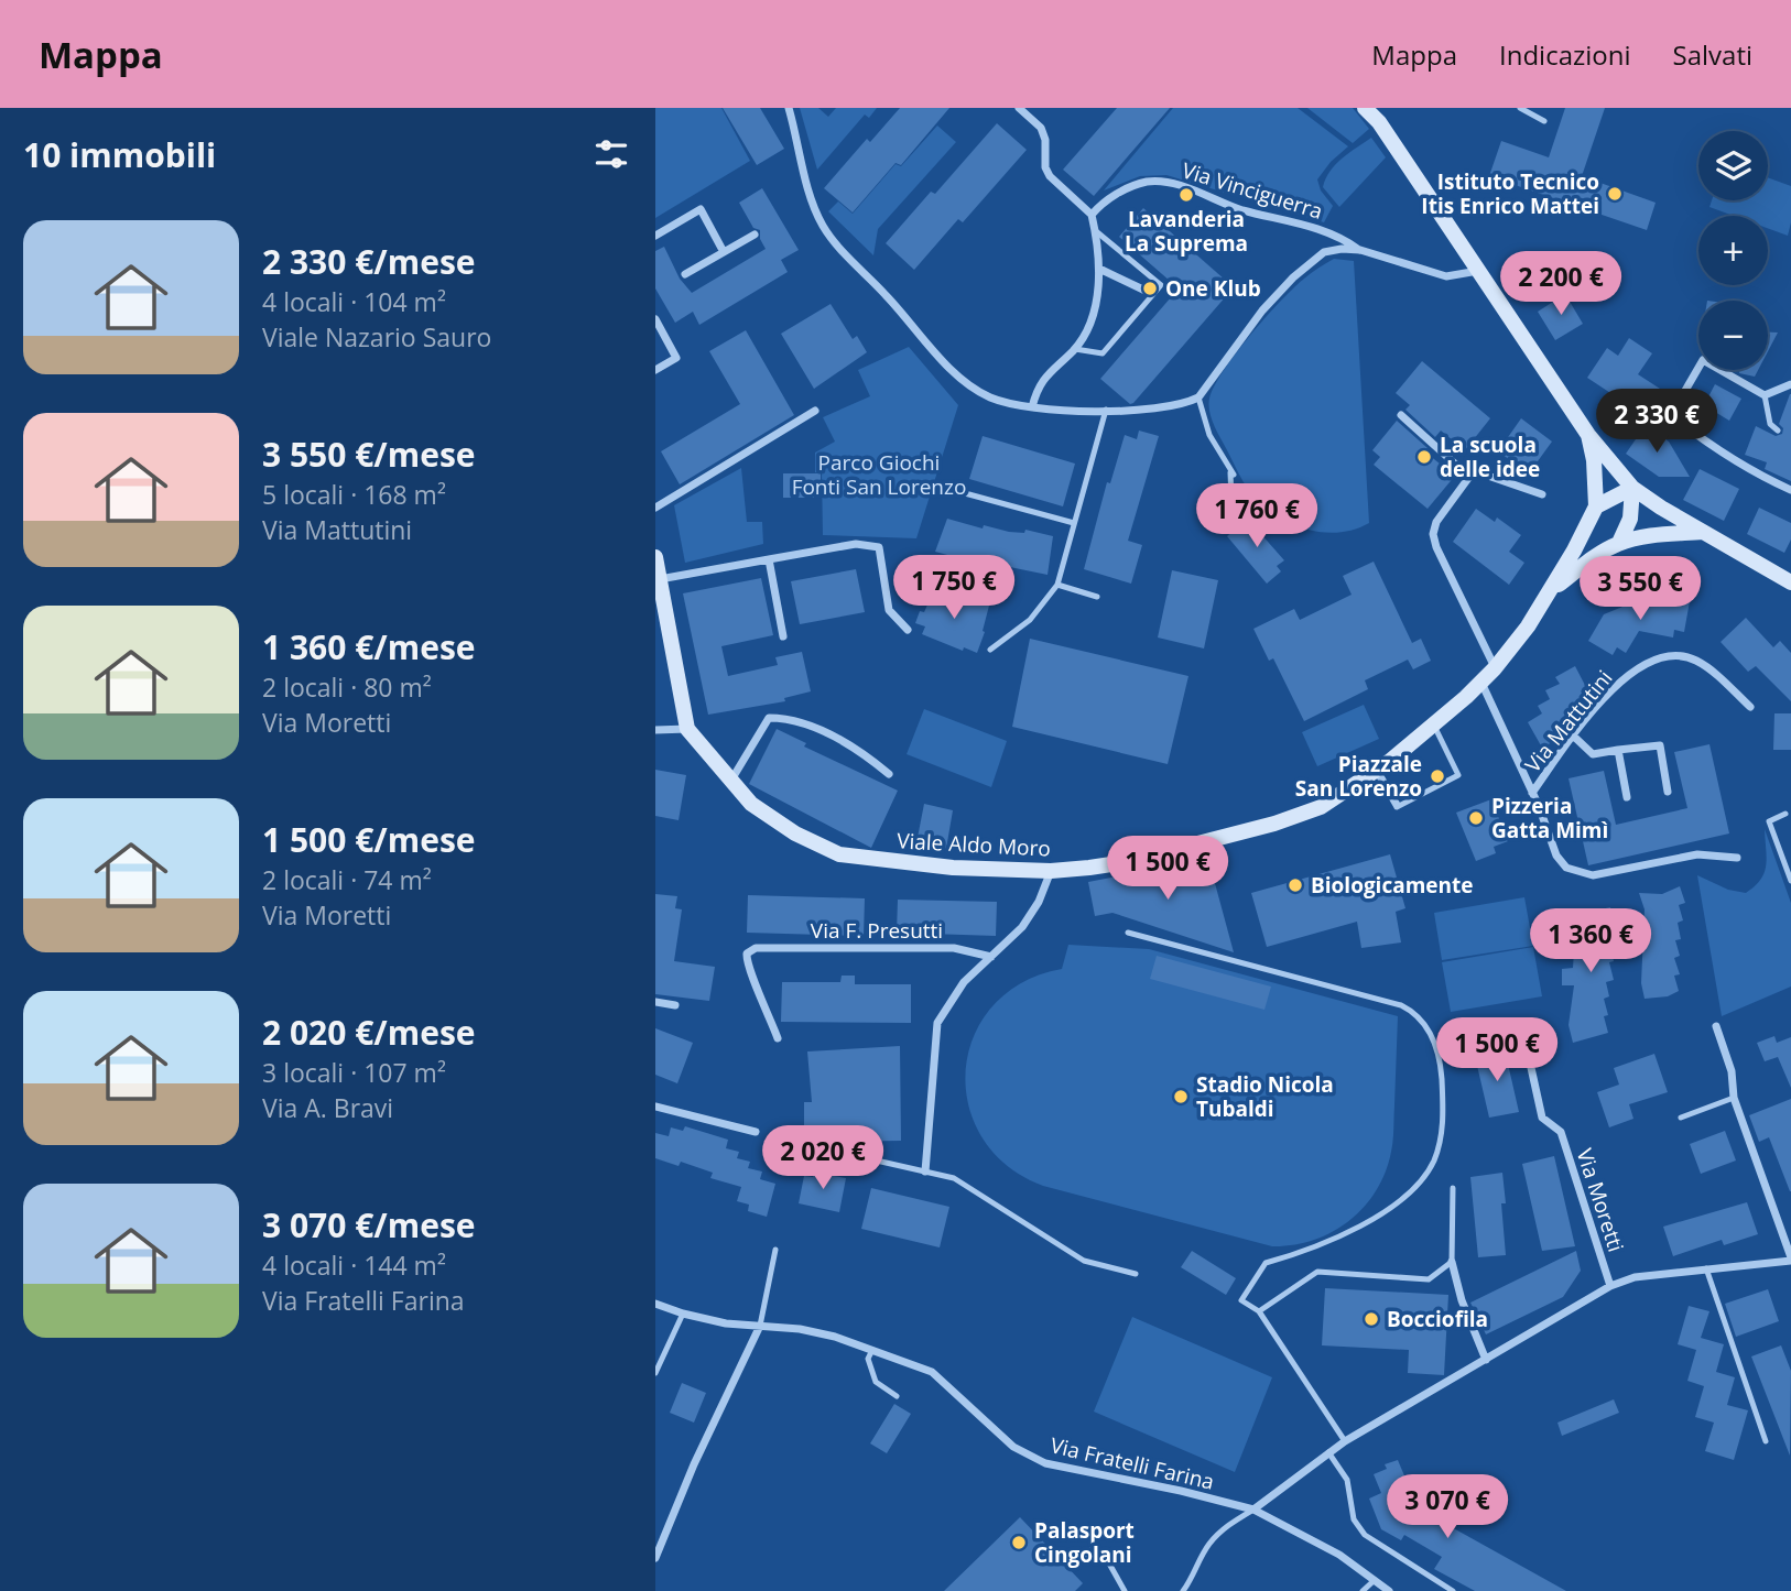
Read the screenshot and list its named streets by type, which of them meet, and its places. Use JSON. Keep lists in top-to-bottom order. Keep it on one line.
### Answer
{"streets":{"street":["Via Vinciguerra","Via Mattutini","Viale Aldo Moro","Via F. Presutti","Via Moretti","Via Fratelli Farina"]},"crossings":[["Via Mattutini","Viale Aldo Moro"],["Via Moretti","Via Fratelli Farina"]],"parks":["Parco Giochi Fonti San Lorenzo"],"places":["Istituto Tecnico Itis Enrico Mattei","Lavanderia La Suprema","One Klub","La scuola delle idee","Piazzale San Lorenzo","Pizzeria Gatta Mimì","Biologicamente","Stadio Nicola Tubaldi","Bocciofila","Palasport Cingolani"],"page":{"header":"Mappa","nav":["Mappa","Indicazioni","Salvati"],"heading":"10 immobili","map_buttons":["+","−"],"list":[{"name":"2 330 €/mese","note":"4 locali · 104 m² · Viale Nazario Sauro"},{"name":"3 550 €/mese","note":"5 locali · 168 m² · Via Mattutini"},{"name":"1 360 €/mese","note":"2 locali · 80 m² · Via Moretti"},{"name":"1 500 €/mese","note":"2 locali · 74 m² · Via Moretti"},{"name":"2 020 €/mese","note":"3 locali · 107 m² · Via A. Bravi"},{"name":"3 070 €/mese","note":"4 locali · 144 m² · Via Fratelli Farina"}],"price":["2 200 €","2 330 €","1 760 €","1 750 €","3 550 €","1 500 €","1 360 €","1 500 €","2 020 €","3 070 €"]}}
